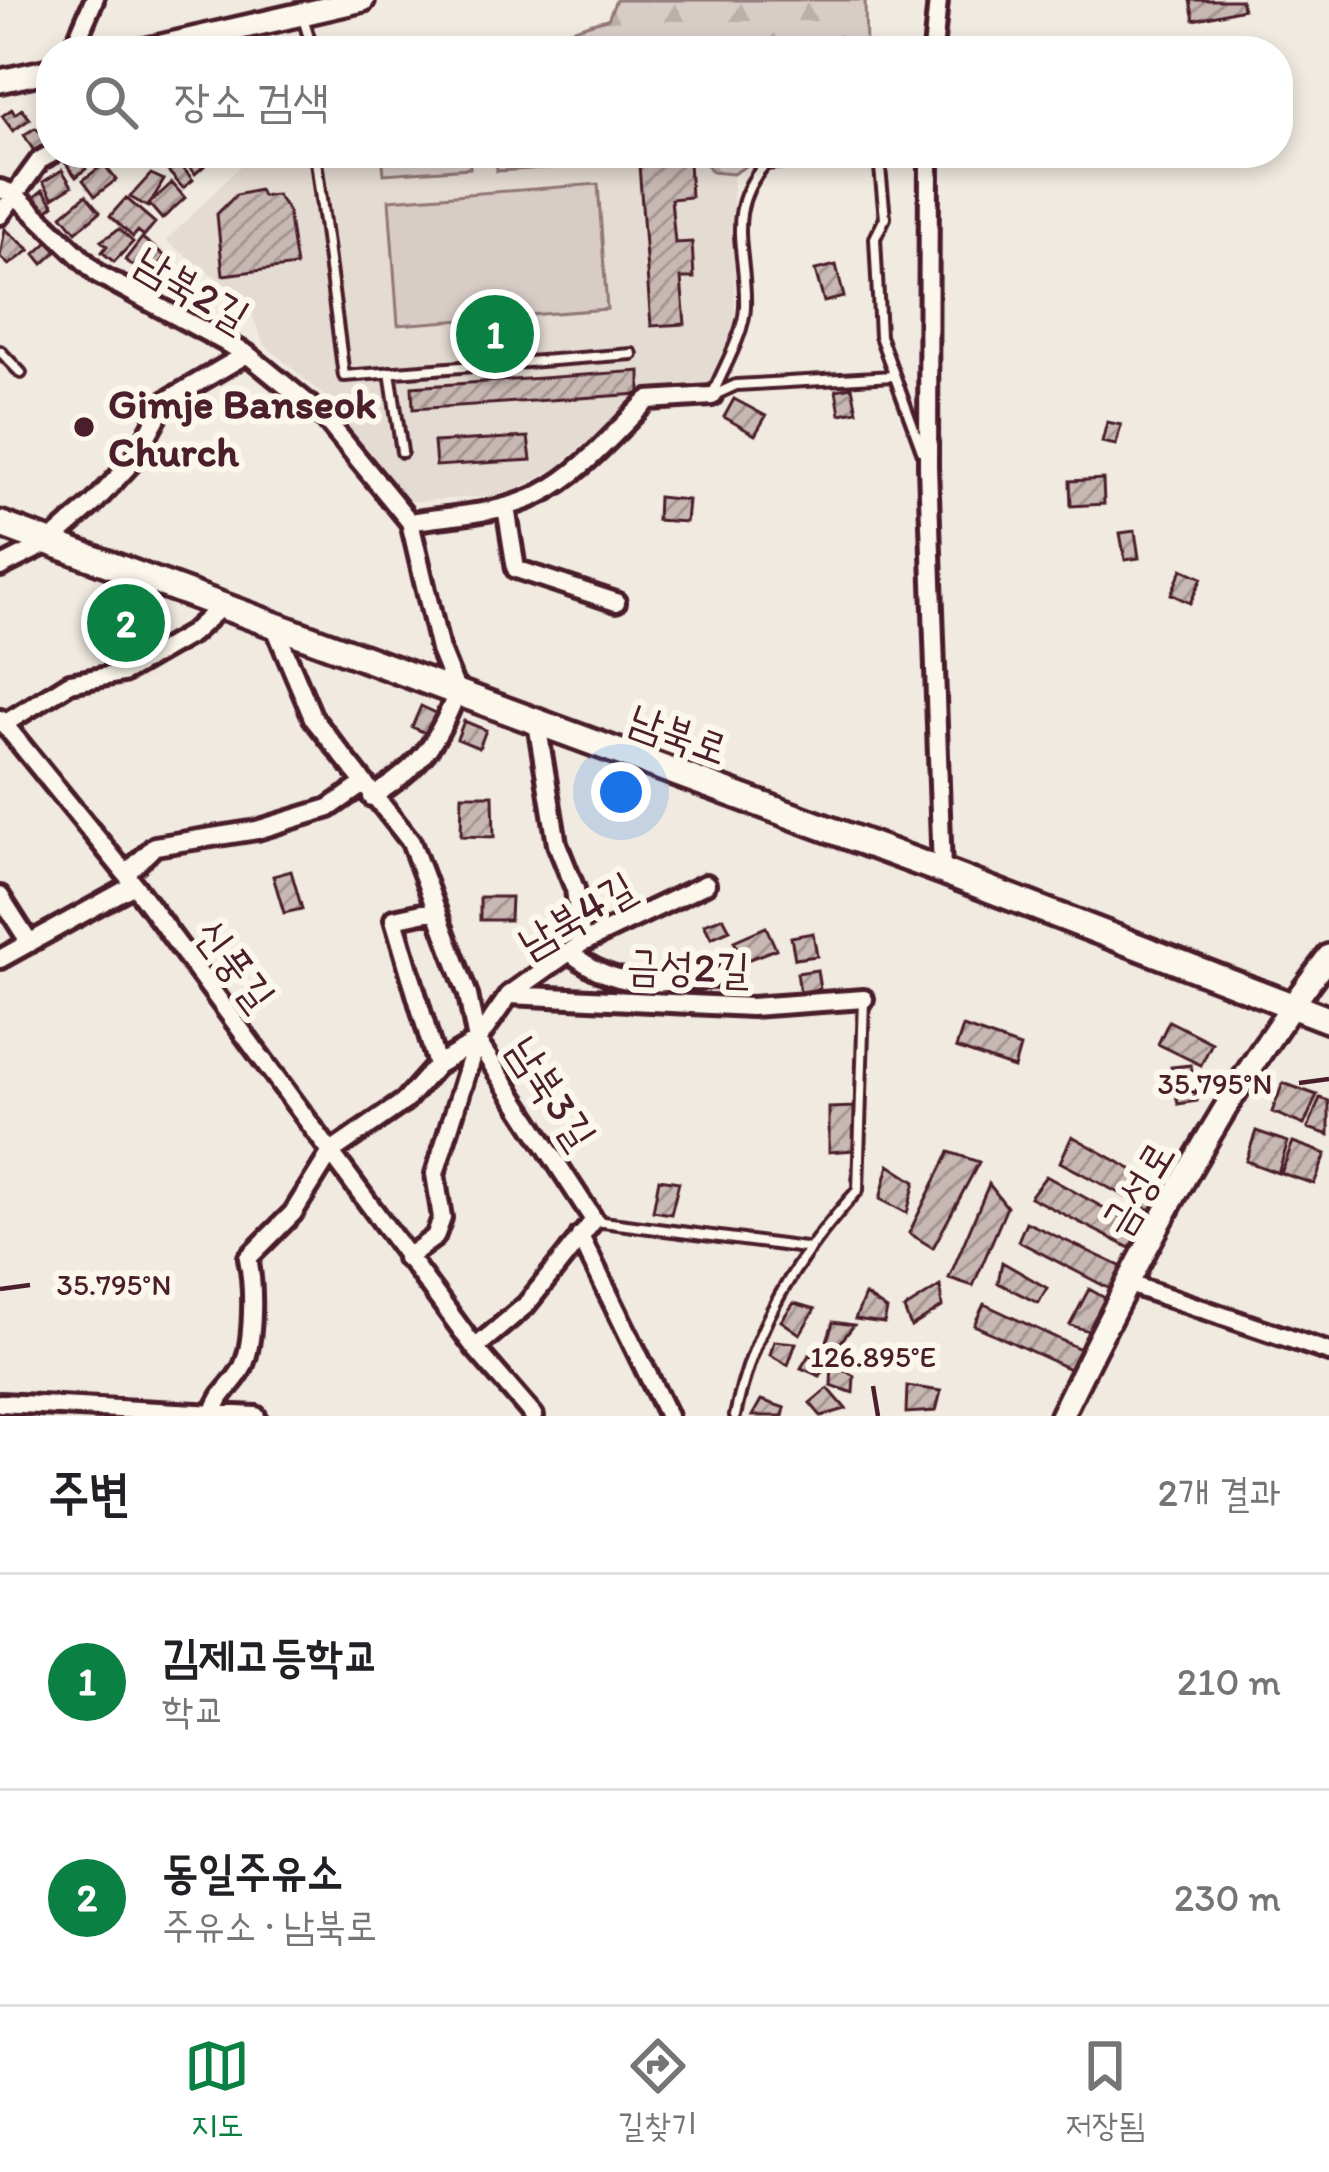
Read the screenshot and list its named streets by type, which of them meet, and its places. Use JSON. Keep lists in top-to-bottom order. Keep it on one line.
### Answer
{"streets":{"main road":["남북로"],"street":["남북2길","남북4길","신풍길","금성2길","남북3길","금성로"]},"crossings":[["남북2길","남북로"],["남북로","남북3길"],["남북로","금성로"],["남북4길","신풍길"],["남북4길","금성2길"],["남북4길","남북3길"]],"places":["Gimje Banseok Church"],"page":{"search":"장소 검색","pins":["1","2"],"heading":["주변","2개 결과"],"list":[{"mark":"1","name":"김제고등학교","note":"학교","value":"210 m"},{"mark":"2","name":"동일주유소","note":"주유소 · 남북로","value":"230 m"}],"nav":["지도","길찾기","저장됨"]},"coordinates":["35.795°N","126.895°E"]}
